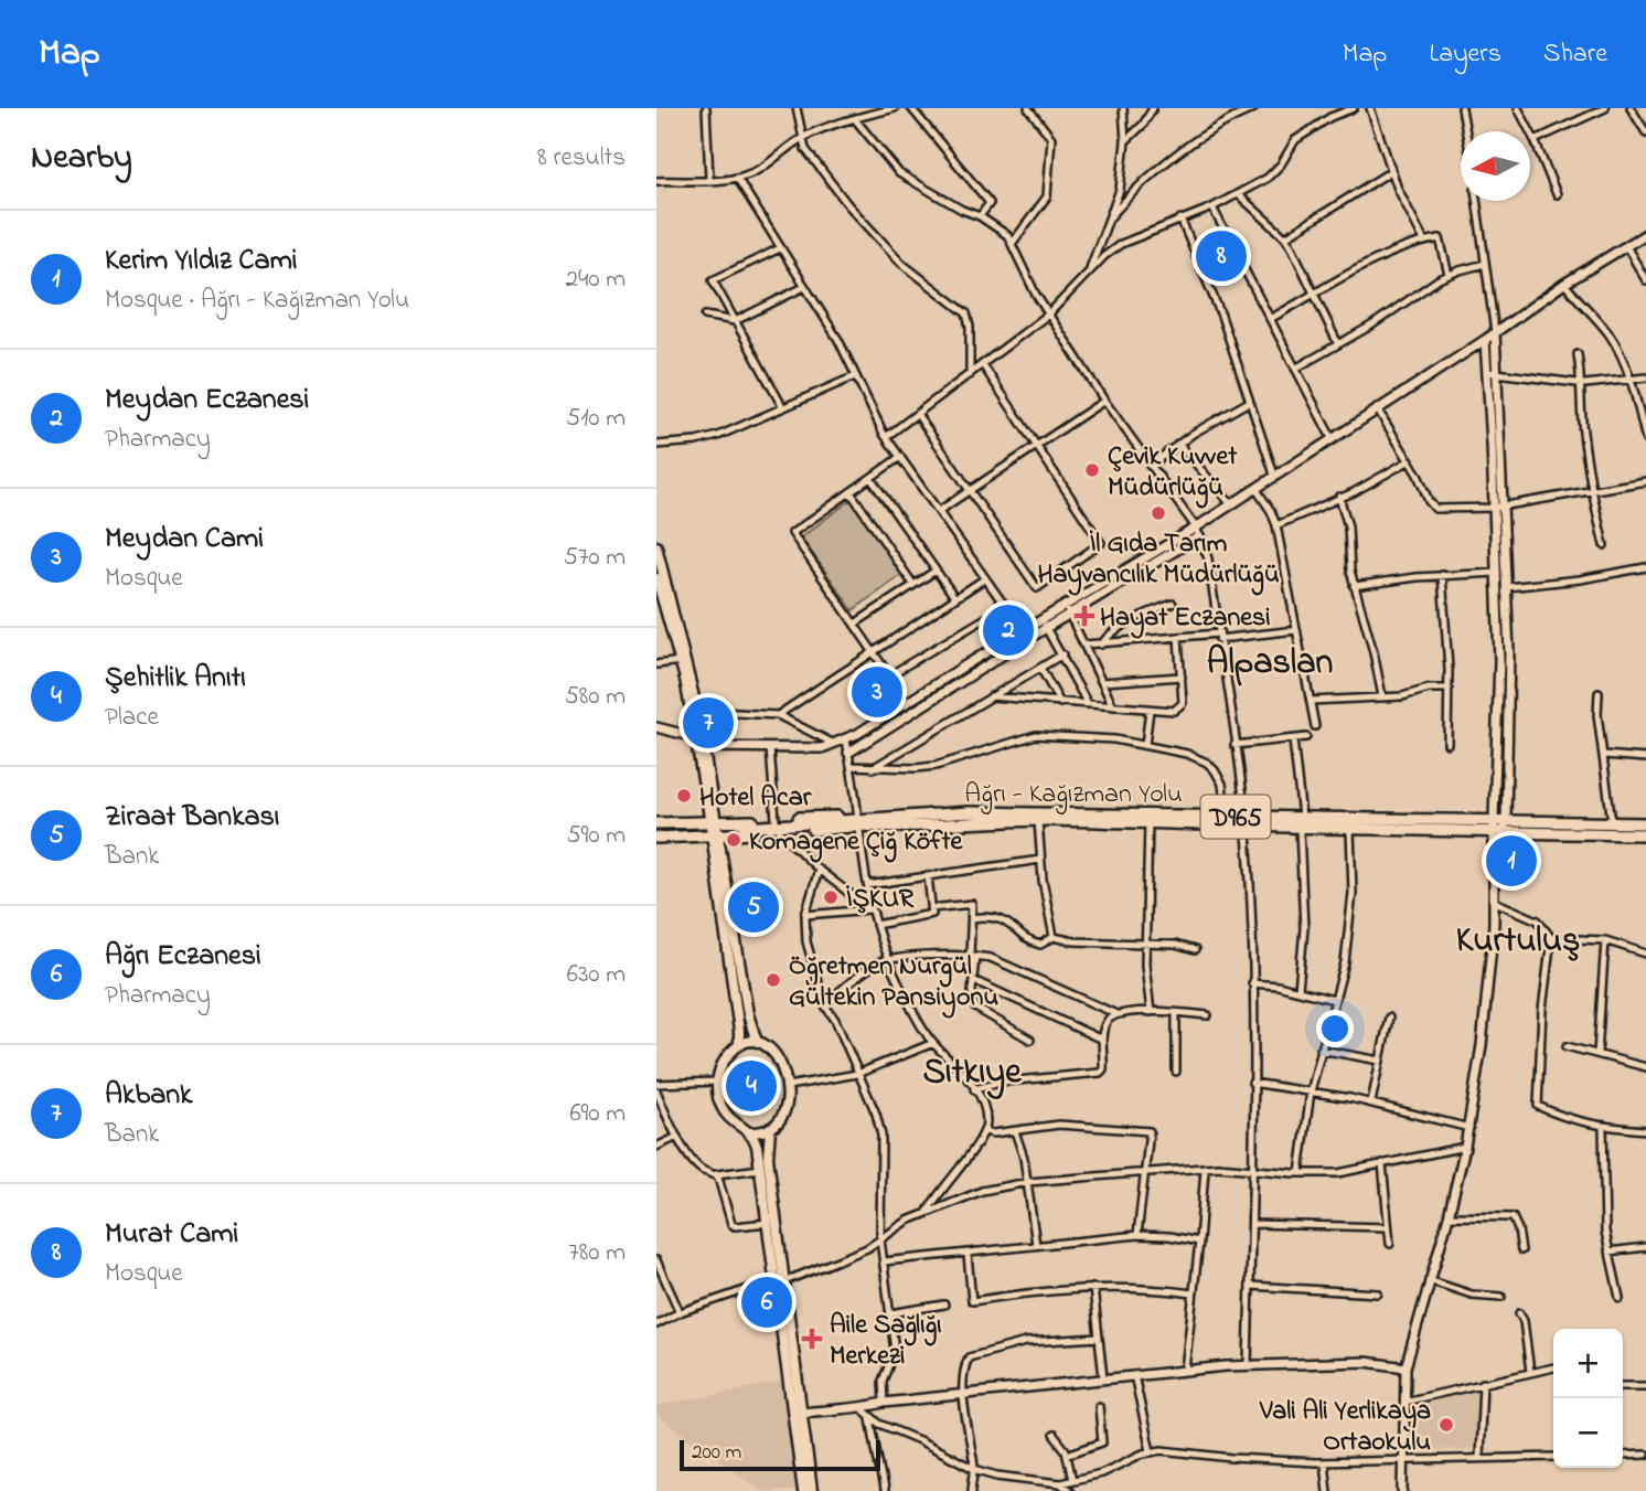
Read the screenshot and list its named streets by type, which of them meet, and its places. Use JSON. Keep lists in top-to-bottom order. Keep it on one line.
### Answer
{"streets":{"main road":["Ağrı - Kağızman Yolu","D965"]},"districts":["Alpaslan","Kurtuluş","Sıtkıye"],"places":{"other":["Çevik Kuvvet Müdürlüğü","İl Gıda Tarım Hayvancılık Müdürlüğü","Hotel Acar","Komagene Çiğ Köfte","İŞKUR","Öğretmen Nurgül Gültekin Pansiyonu","Vali Ali Yerlikaya Ortaokulu"],"health":["Hayat Eczanesi","Aile Sağlığı Merkezi"]},"scale_bar":"200 m","north":"left","page":{"header":"Map","nav":["Map","Layers","Share"],"heading":["Nearby","8 results"],"list":[{"mark":"1","name":"Kerim Yıldız Cami","note":"Mosque · Ağrı - Kağızman Yolu","value":"240 m"},{"mark":"2","name":"Meydan Eczanesi","note":"Pharmacy","value":"510 m"},{"mark":"3","name":"Meydan Cami","note":"Mosque","value":"570 m"},{"mark":"4","name":"Şehitlik Anıtı","note":"Place","value":"580 m"},{"mark":"5","name":"Ziraat Bankası","note":"Bank","value":"590 m"},{"mark":"6","name":"Ağrı Eczanesi","note":"Pharmacy","value":"630 m"},{"mark":"7","name":"Akbank","note":"Bank","value":"690 m"},{"mark":"8","name":"Murat Cami","note":"Mosque","value":"780 m"}],"pins":["8","2","3","7","1","5","4","6"],"map_buttons":["+","−"],"scale":"200 m"}}
